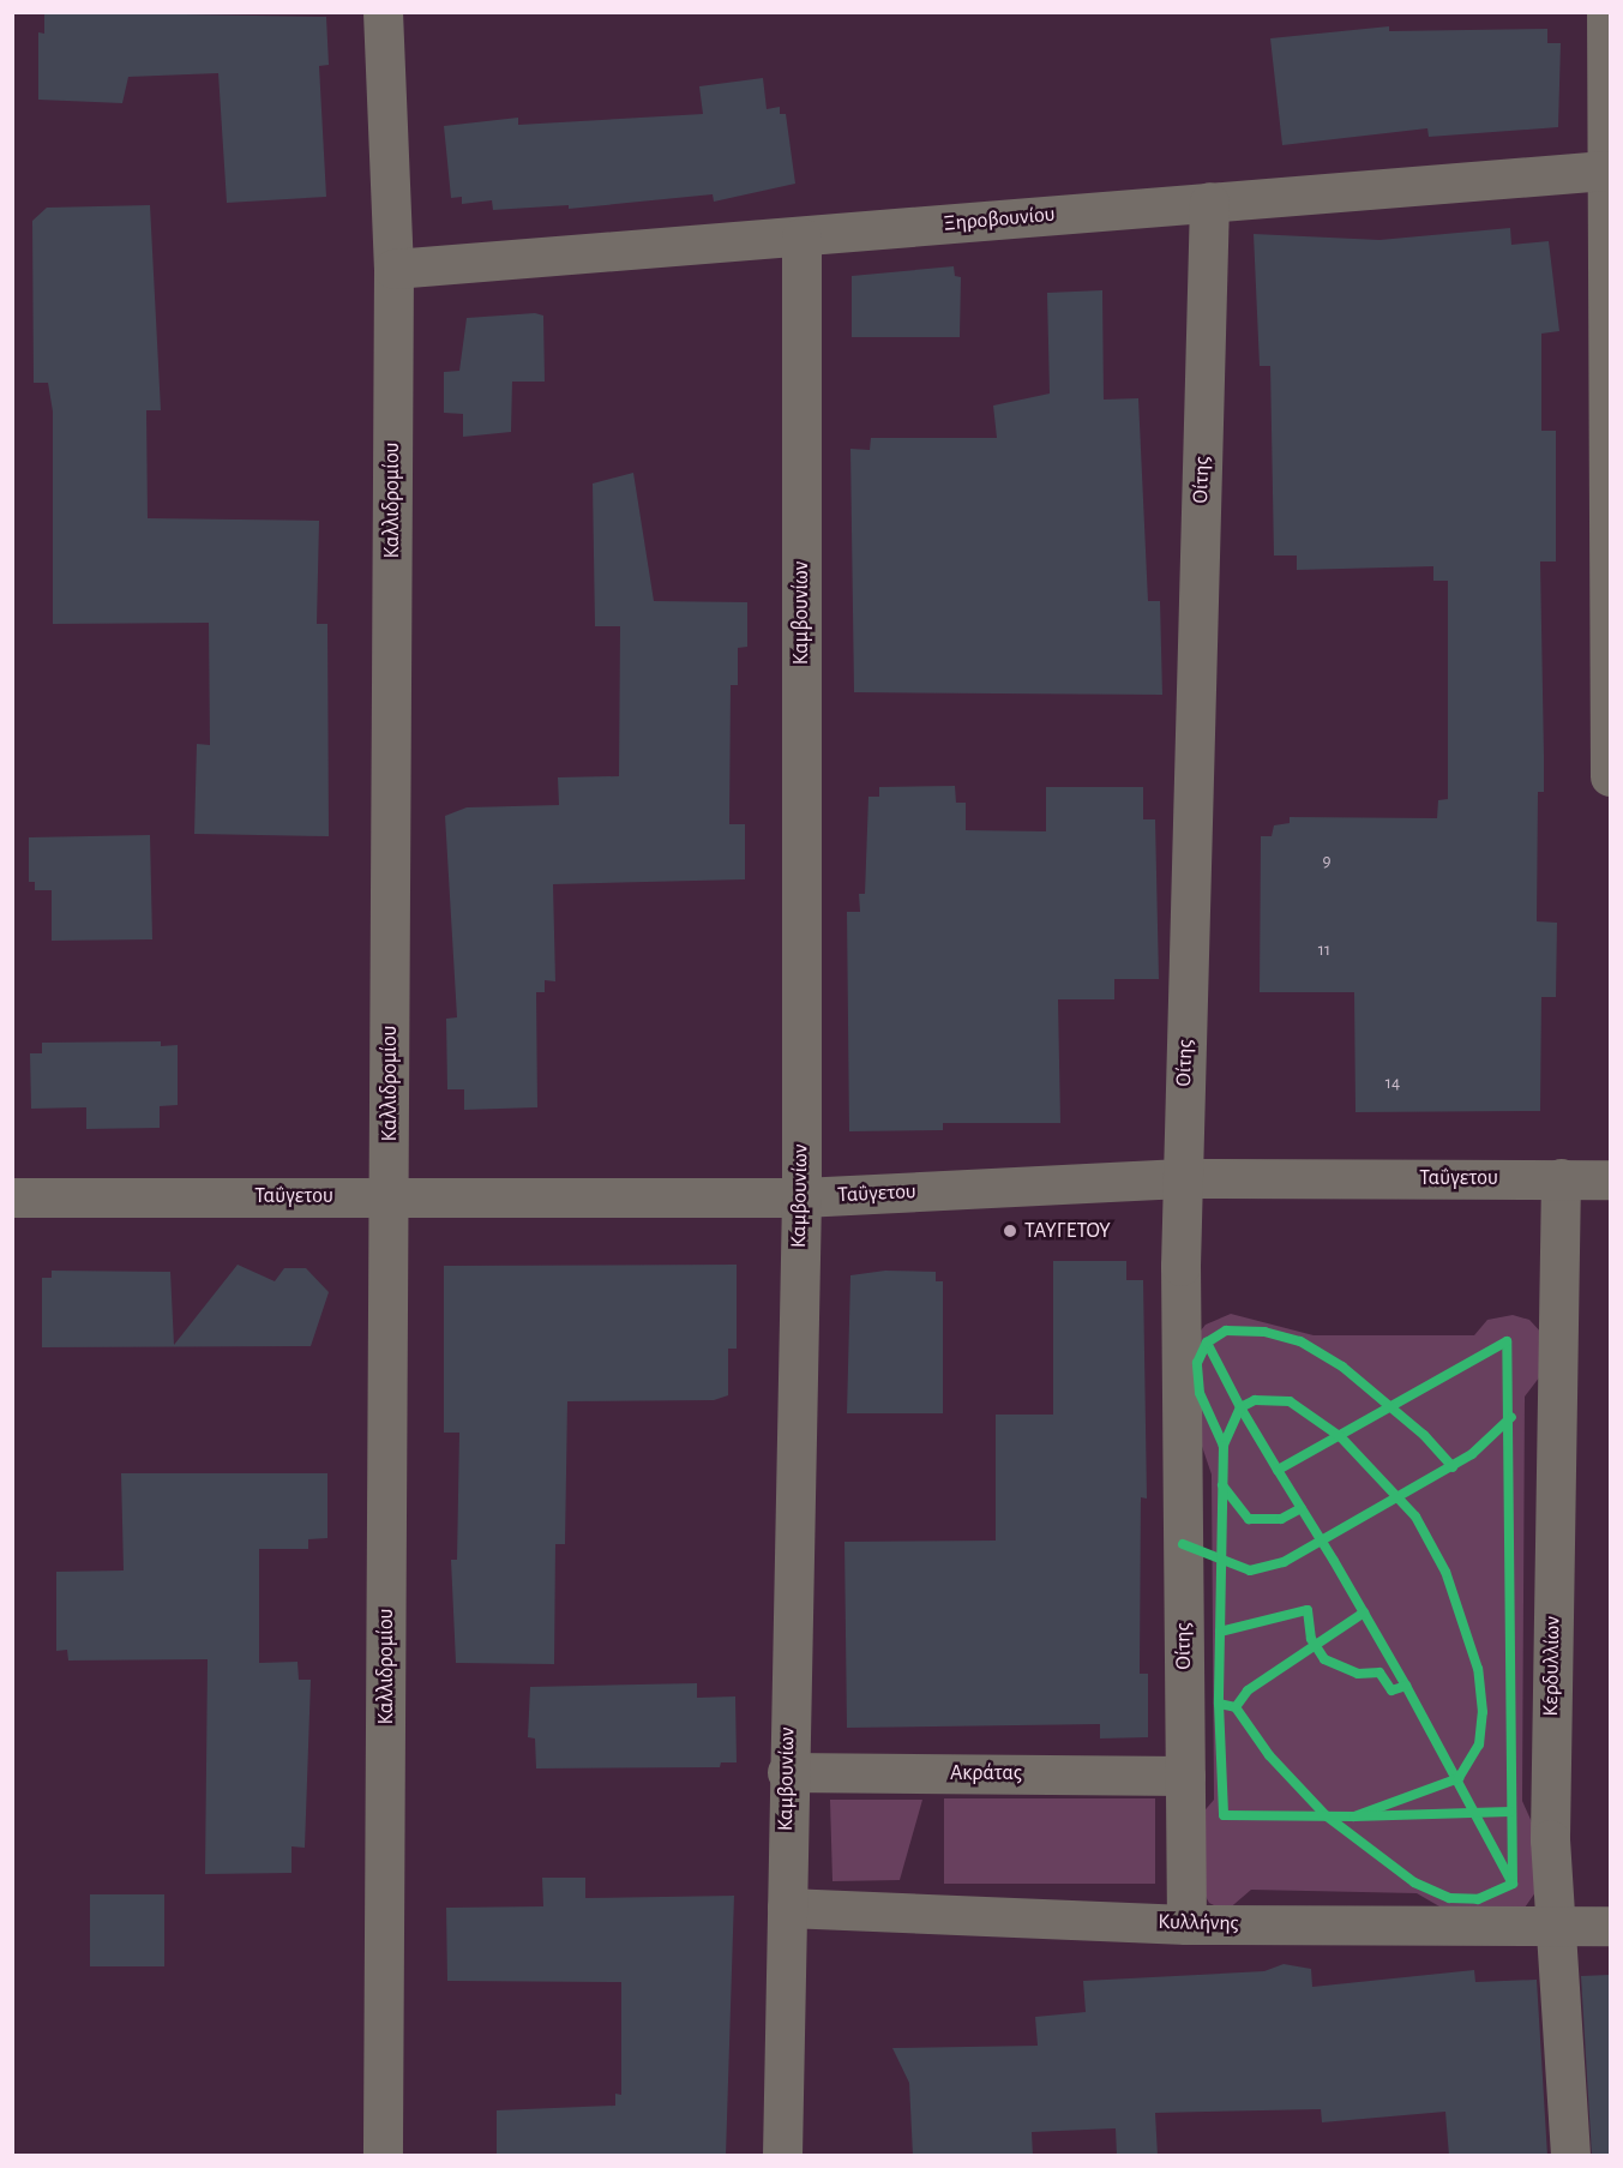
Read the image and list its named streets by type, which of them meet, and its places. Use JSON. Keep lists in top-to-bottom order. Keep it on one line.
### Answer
{"streets":{"street":["Ξηροβουνίου","Οίτης","Καλλιδρομίου","Καμβουνίων","Ταΰγετου","Κερδυλλίων","Ακράτας","Κυλλήνης"]},"crossings":[["Ξηροβουνίου","Οίτης"],["Ξηροβουνίου","Καλλιδρομίου"],["Ξηροβουνίου","Καμβουνίων"],["Οίτης","Ταΰγετου"],["Οίτης","Ακράτας"],["Οίτης","Κυλλήνης"],["Καλλιδρομίου","Ταΰγετου"],["Καμβουνίων","Ταΰγετου"],["Καμβουνίων","Ακράτας"],["Καμβουνίων","Κυλλήνης"],["Ταΰγετου","Κερδυλλίων"],["Κερδυλλίων","Κυλλήνης"]],"places":["ΤΑΥΓΕΤΟΥ"],"house_numbers":["9","11","14"]}
